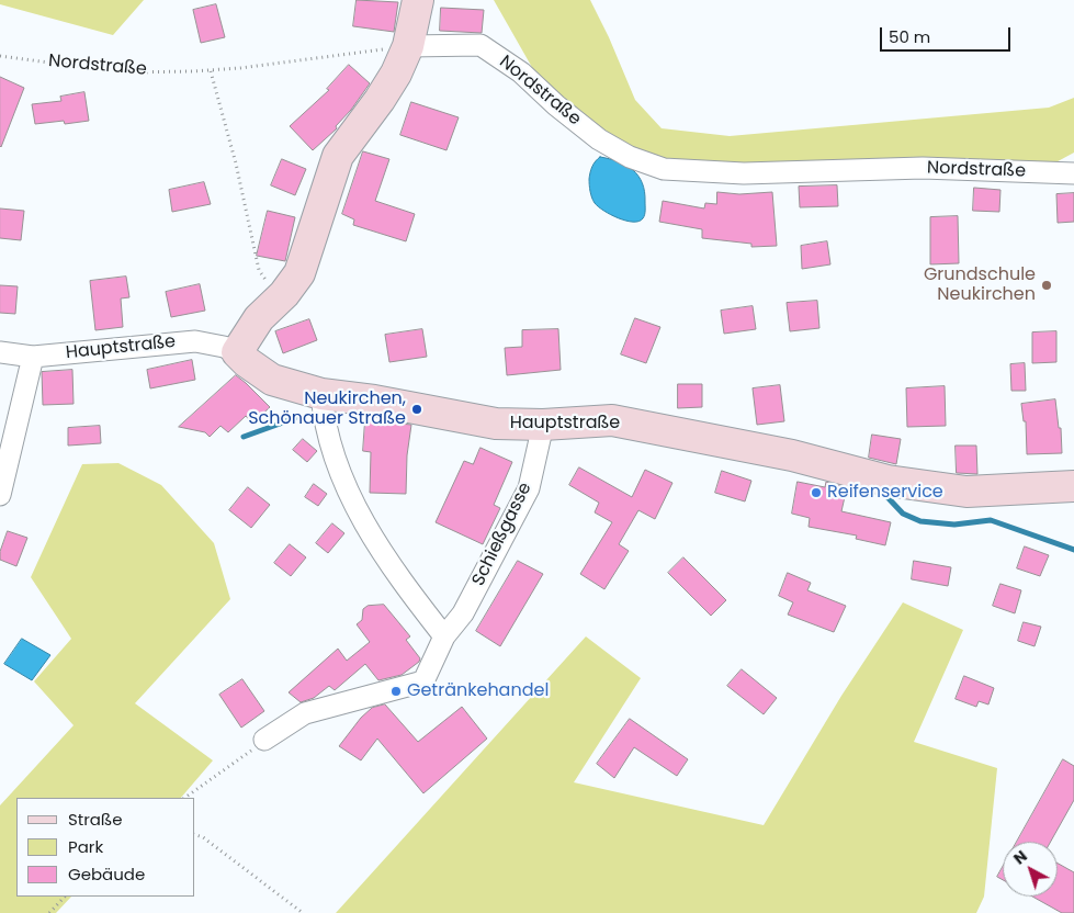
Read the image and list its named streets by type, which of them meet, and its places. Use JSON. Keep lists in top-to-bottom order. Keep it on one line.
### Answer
{"streets":{"street":["Nordstraße","Hauptstraße","Schießgasse"]},"crossings":[["Hauptstraße","Schießgasse"]],"places":["Grundschule Neukirchen","Neukirchen, Schönauer Straße","Reifenservice","Getränkehandel"],"legend":["Straße","Park","Gebäude"],"scale_bar":"50 m","north":"top left"}
